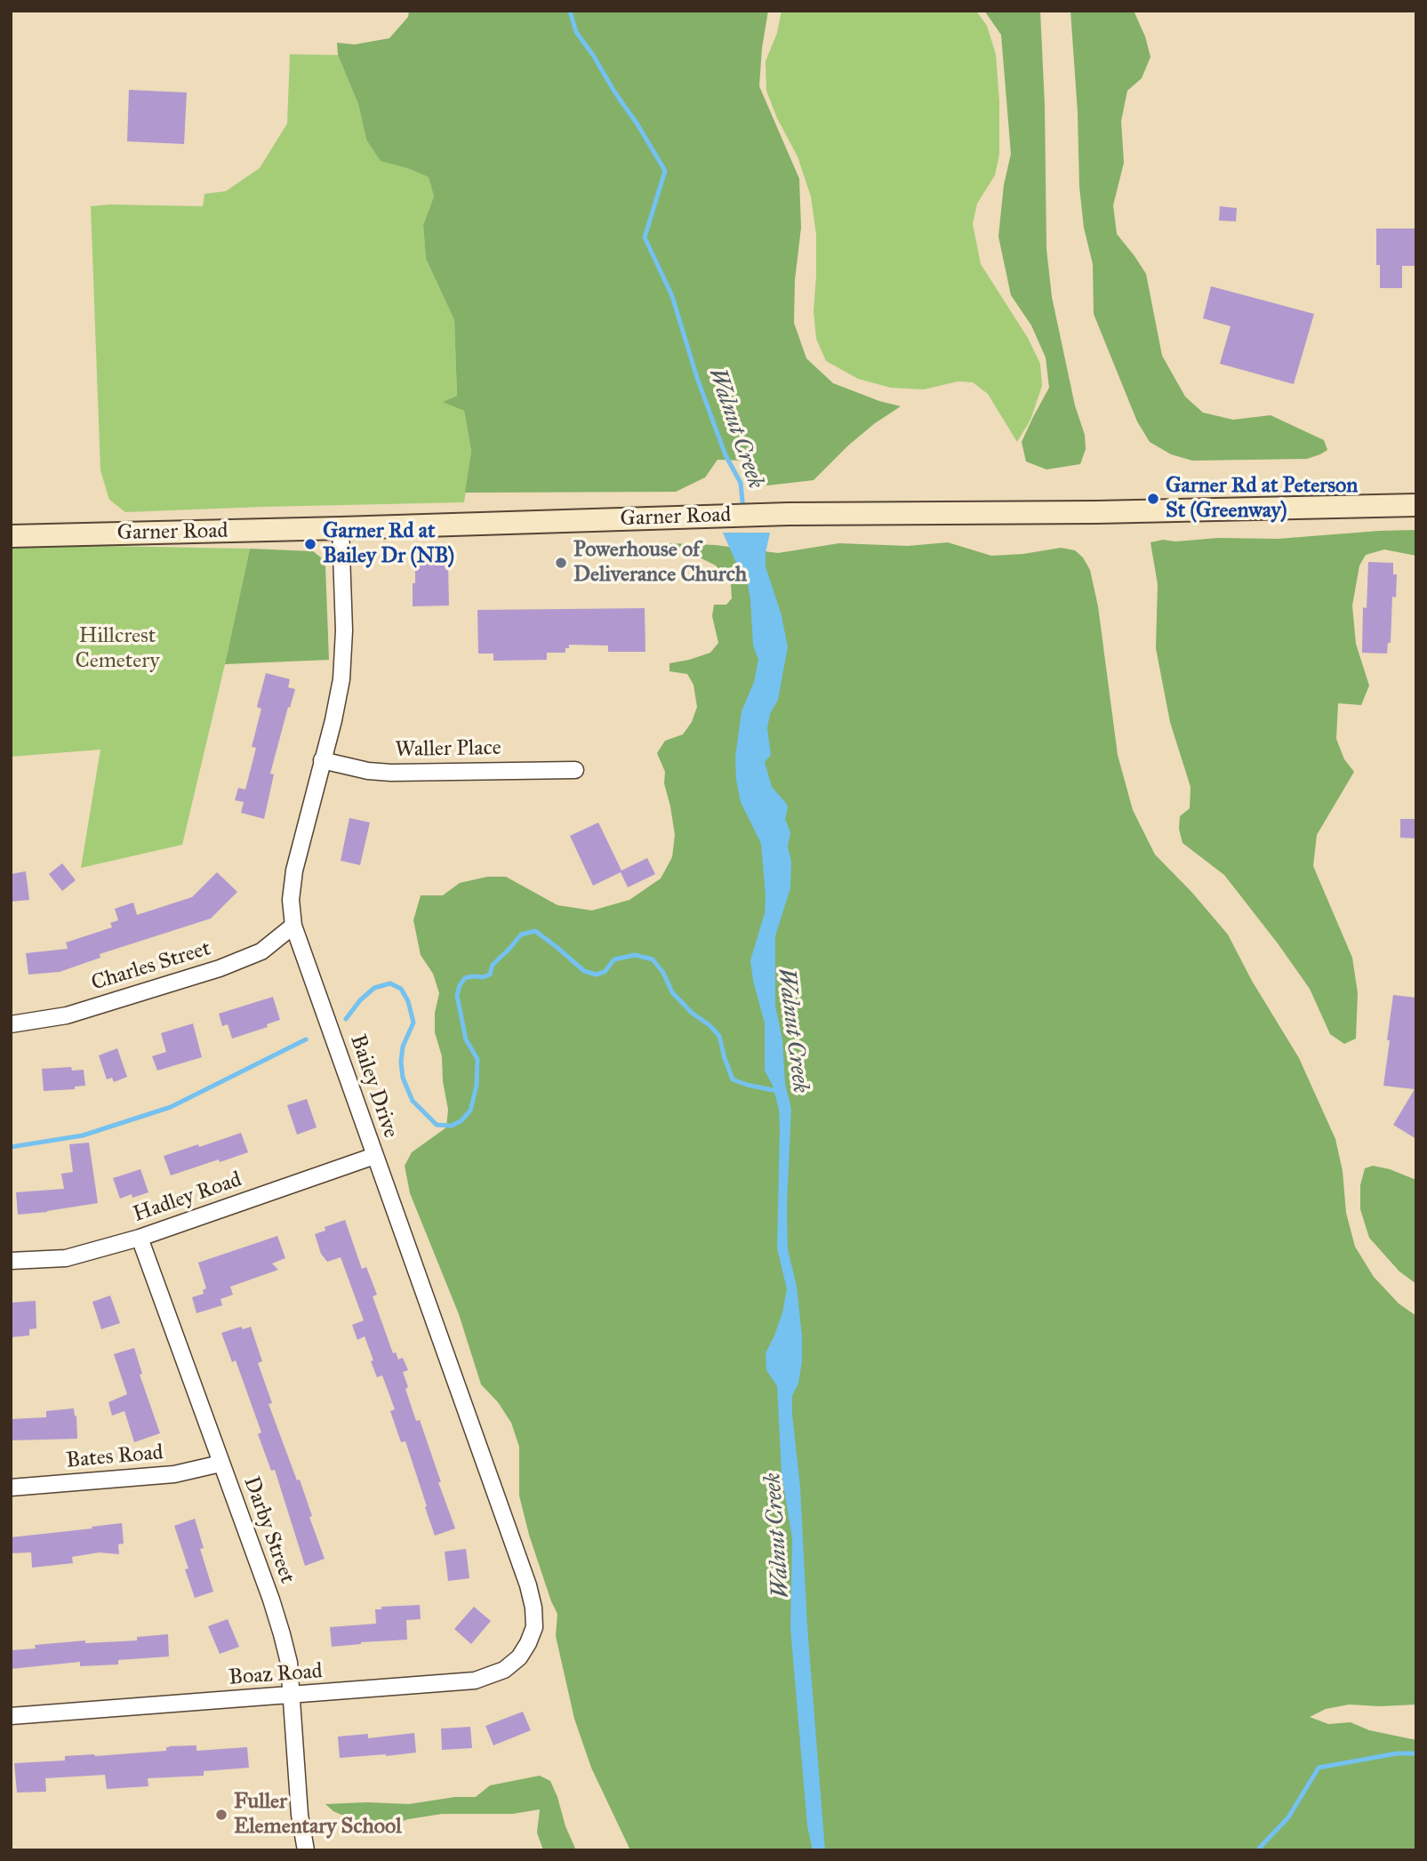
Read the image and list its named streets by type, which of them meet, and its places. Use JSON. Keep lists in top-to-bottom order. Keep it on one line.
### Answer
{"streets":{"main road":["Garner Road"],"street":["Waller Place","Charles Street","Bailey Drive","Hadley Road","Bates Road","Darby Street","Boaz Road"]},"crossings":[["Garner Road","Bailey Drive"],["Waller Place","Bailey Drive"],["Charles Street","Bailey Drive"],["Bailey Drive","Hadley Road"],["Bailey Drive","Boaz Road"],["Hadley Road","Darby Street"],["Bates Road","Darby Street"],["Darby Street","Boaz Road"]],"water":["Walnut Creek"],"parks":["Hillcrest Cemetery"],"places":["Garner Rd at Peterson St (Greenway)","Garner Rd at Bailey Dr (NB)","Powerhouse of Deliverance Church","Fuller Elementary School"]}
